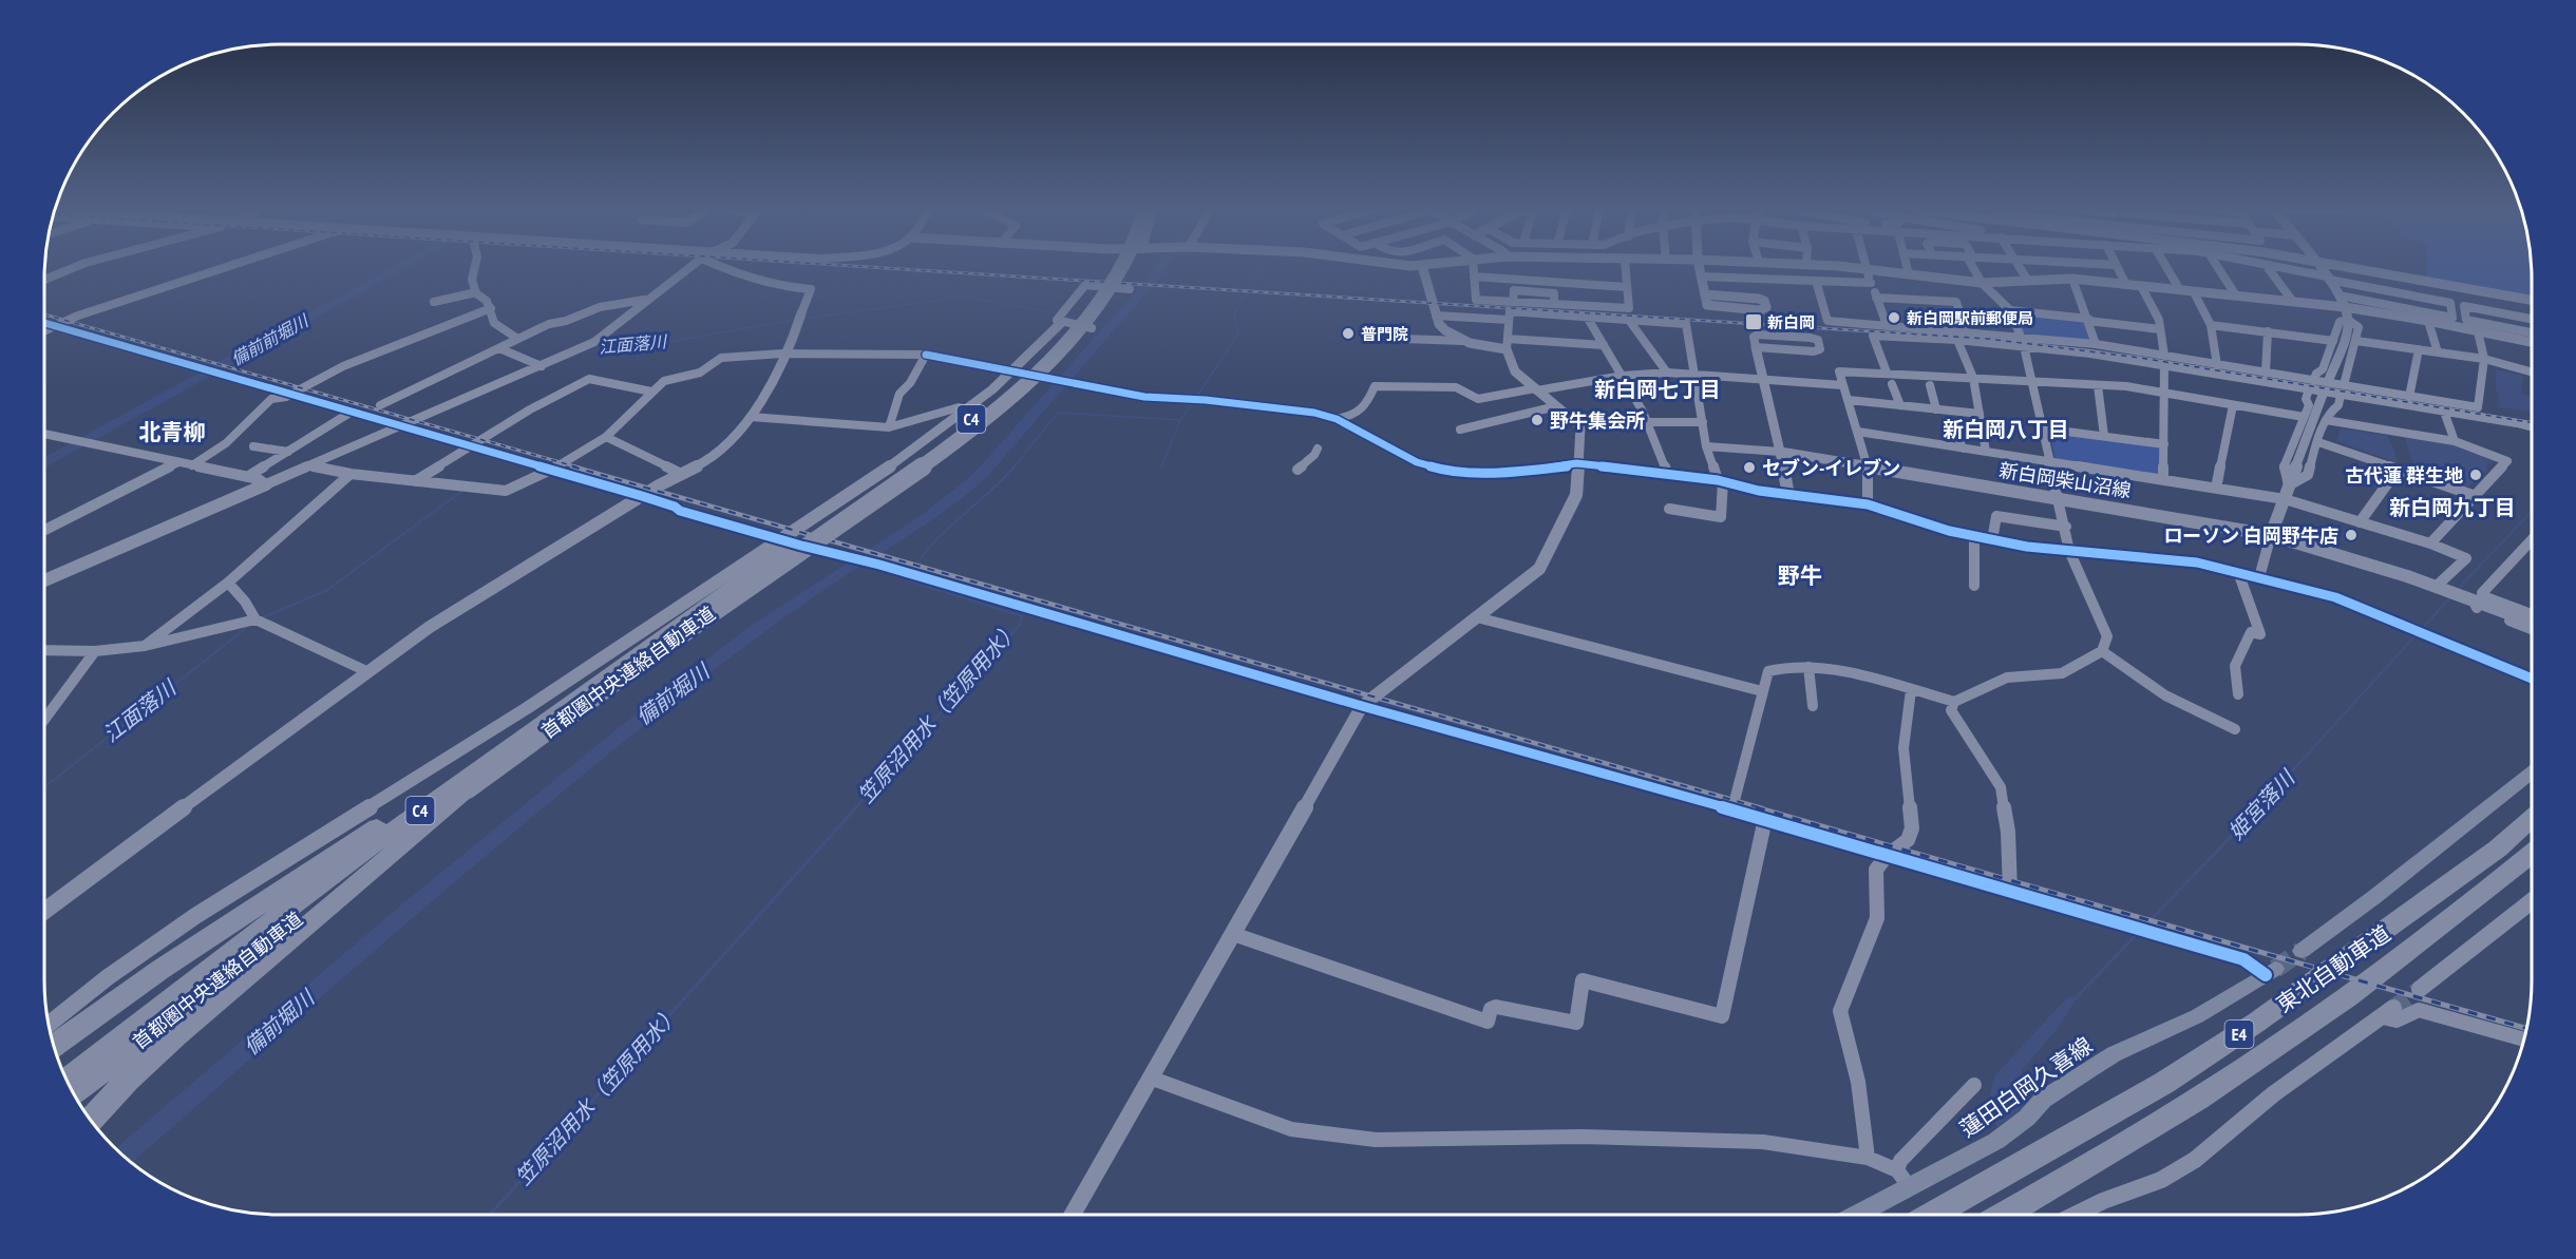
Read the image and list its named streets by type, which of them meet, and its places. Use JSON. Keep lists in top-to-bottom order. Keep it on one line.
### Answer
{"streets":{"highway":["C4","首都圏中央連絡自動車道","東北自動車道","E4"],"main road":["蓮田白岡久喜線"],"street":["新白岡柴山沼線"]},"districts":["新白岡七丁目","新白岡八丁目","北青柳","新白岡九丁目","野牛"],"water":["備前前堀川","江面落川","備前堀川","笠原沼用水（笠原用水）","姫宮落川"],"places":{"other":["新白岡駅前郵便局","普門院","野牛集会所","セブン-イレブン","古代蓮 群生地","ローソン 白岡野牛店"],"transit":["新白岡"]}}
